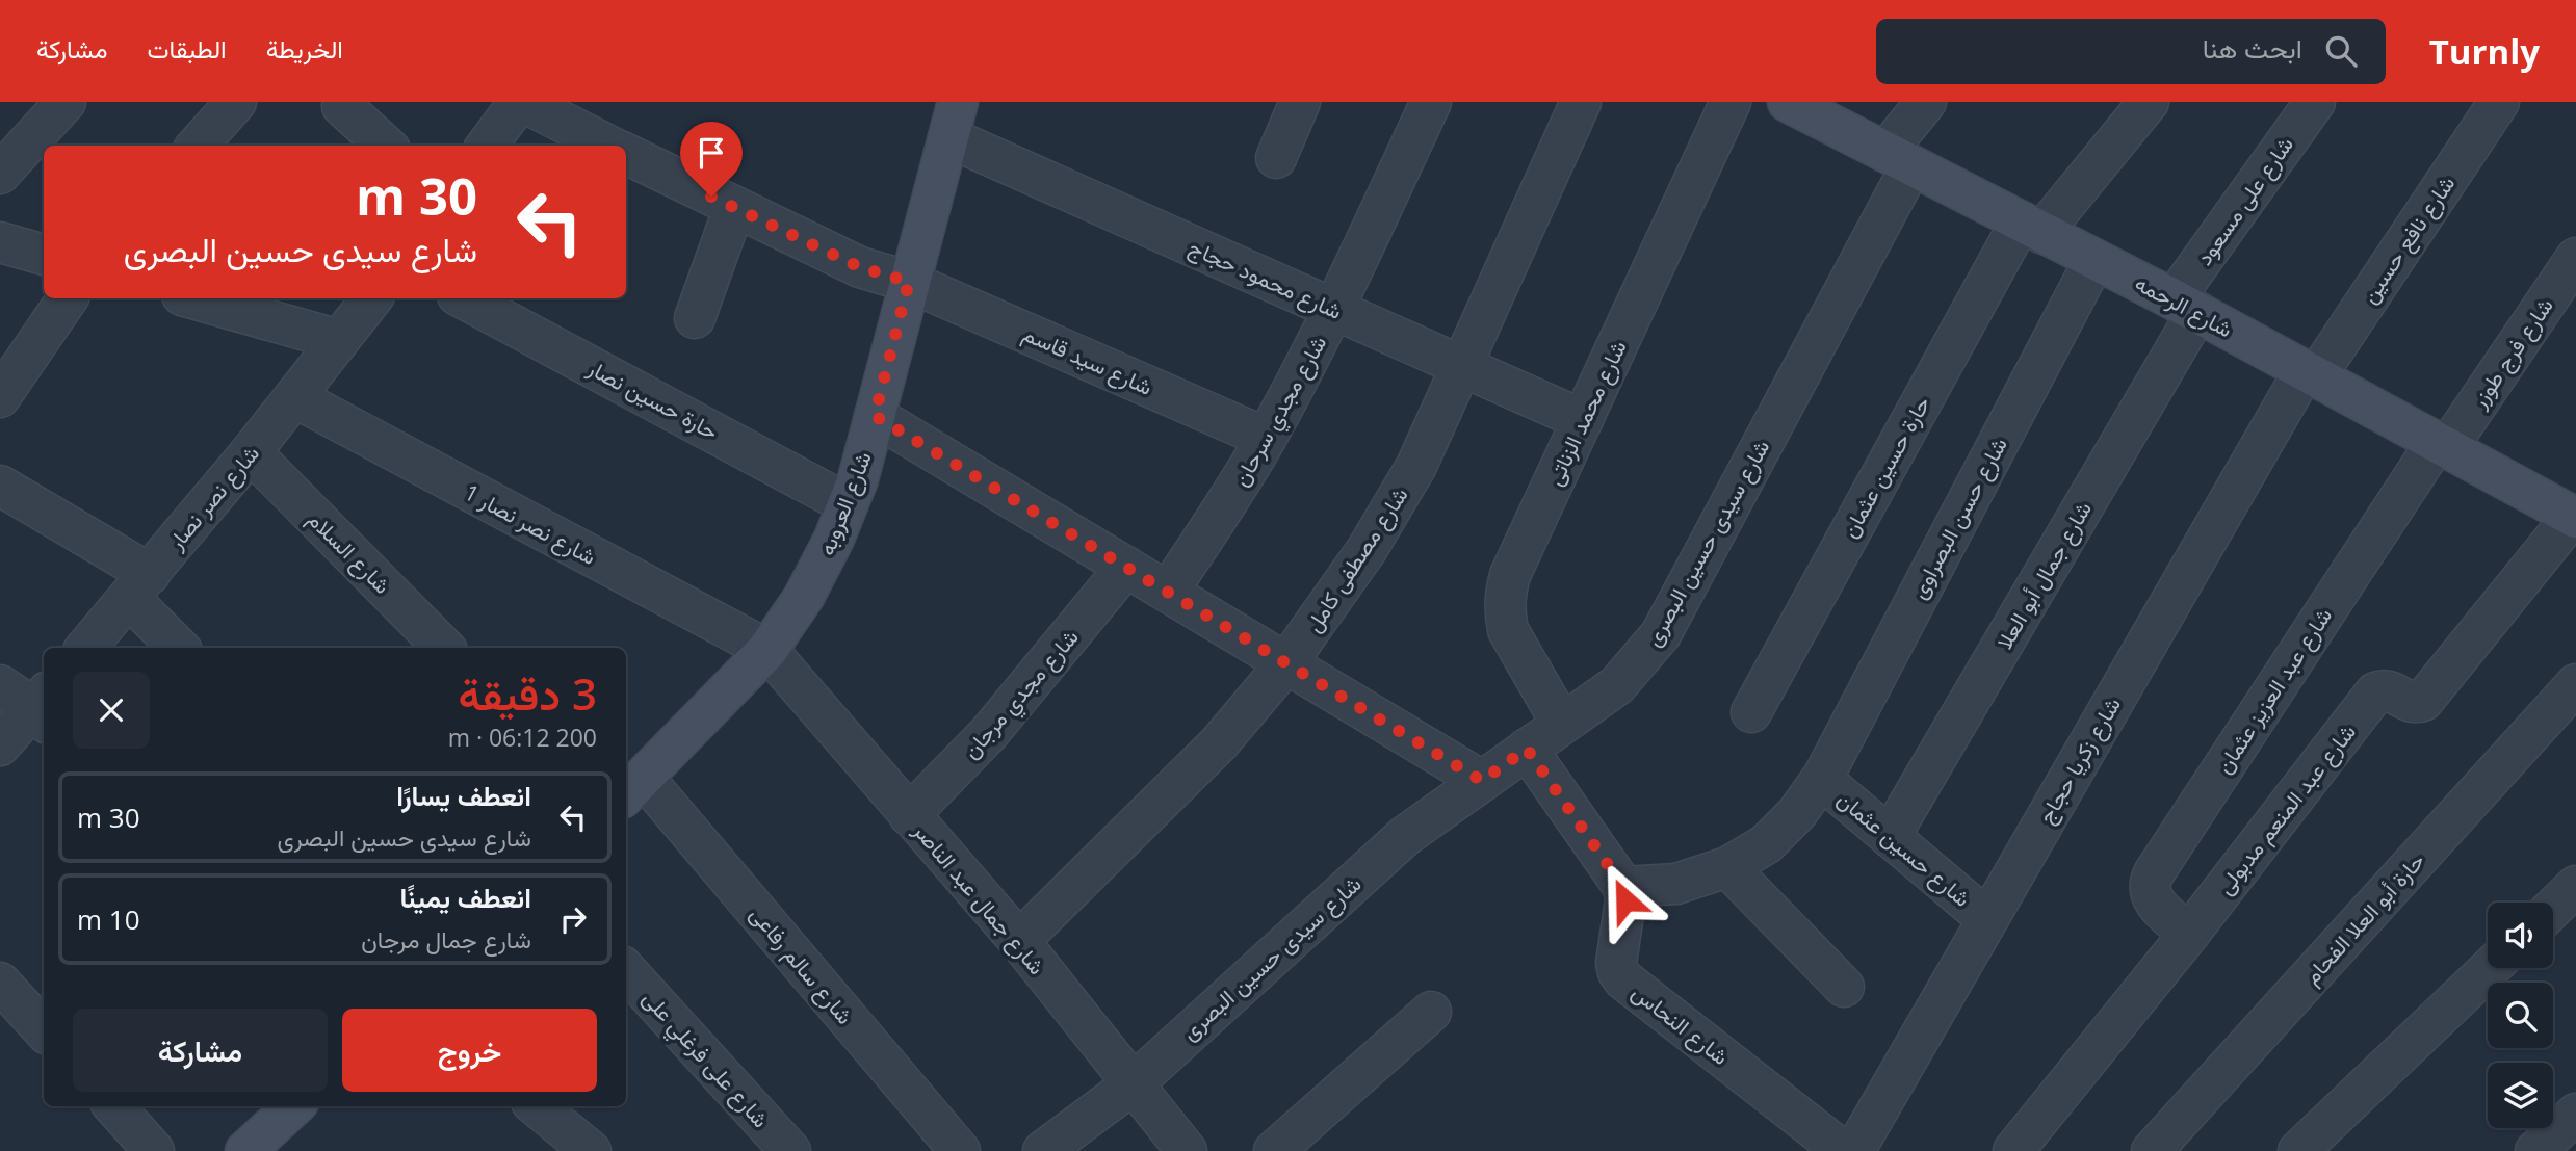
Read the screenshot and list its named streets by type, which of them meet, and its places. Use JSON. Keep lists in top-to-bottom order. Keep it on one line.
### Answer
{"streets":{"street":["شارع على مسعود","شارع نافع حسين","شارع محمود حجاج","شارع الرحمه","شارع فرج طوزر","شارع سيد قاسم","حارة حسين نصار","شارع مجدي سرحان","شارع محمد الزناتى","حارة حسين عثمان","شارع نصر نصار","شارع العروبه","شارع حسن البصراوى","شارع نصر نصار 1","شارع سيدى حسين البصرى","شارع السلام","شارع مصطفى كامل","شارع جمال أبو العلا","شارع عبد العزيز عثمان","شارع مجدي مرجان","شارع زكريا حجاج","شارع عبد المنعم مدبولى","شارع حسين عثمان","شارع جمال عبد الناصر","حارة أبو العلا الفحام","شارع سالم رفاعى","شارع النحاس","شارع على فرغلي على"]},"crossings":[["شارع على مسعود","شارع الرحمه"],["شارع على مسعود","شارع جمال أبو العلا"],["شارع نافع حسين","شارع الرحمه"],["شارع نافع حسين","شارع زكريا حجاج"],["شارع محمود حجاج","شارع مجدي سرحان"],["شارع محمود حجاج","شارع محمد الزناتى"],["شارع محمود حجاج","شارع العروبه"],["شارع محمود حجاج","شارع مصطفى كامل"],["شارع الرحمه","شارع فرج طوزر"],["شارع الرحمه","حارة حسين عثمان"],["شارع الرحمه","شارع حسن البصراوى"],["شارع الرحمه","شارع سيدى حسين البصرى"],["شارع الرحمه","شارع جمال أبو العلا"],["شارع الرحمه","شارع عبد العزيز عثمان"],["شارع الرحمه","شارع زكريا حجاج"],["شارع الرحمه","شارع عبد المنعم مدبولى"],["شارع فرج طوزر","شارع عبد العزيز عثمان"],["شارع سيد قاسم","شارع مجدي سرحان"],["شارع سيد قاسم","شارع العروبه"],["حارة حسين نصار","شارع العروبه"],["شارع محمد الزناتى","شارع سيدى حسين البصرى"],["شارع نصر نصار","شارع نصر نصار 1"],["شارع نصر نصار","شارع السلام"],["شارع العروبه","شارع نصر نصار 1"],["شارع العروبه","شارع جمال عبد الناصر"],["شارع العروبه","شارع سالم رفاعى"],["شارع حسن البصراوى","شارع حسين عثمان"],["شارع حسن البصراوى","شارع النحاس"],["شارع نصر نصار 1","شارع جمال عبد الناصر"],["شارع سيدى حسين البصرى","شارع جمال عبد الناصر"],["شارع مصطفى كامل","شارع جمال عبد الناصر"],["شارع جمال أبو العلا","شارع حسين عثمان"],["شارع عبد العزيز عثمان","شارع عبد المنعم مدبولى"],["شارع مجدي مرجان","شارع جمال عبد الناصر"],["شارع زكريا حجاج","شارع حسين عثمان"]],"page":{"header":"Turnly","search":"ابحث هنا","nav":["الخريطة","الطبقات","مشاركة"],"turn":["30 m","شارع سيدى حسين البصرى"],"heading":["3 دقيقة","200 m · 06:12"],"list":[{"name":"انعطف يسارًا","note":"شارع سيدى حسين البصرى","value":"30 m"},{"name":"انعطف يمينًا","note":"شارع جمال مرجان","value":"10 m"}],"buttons":["خروج","مشاركة"]}}
